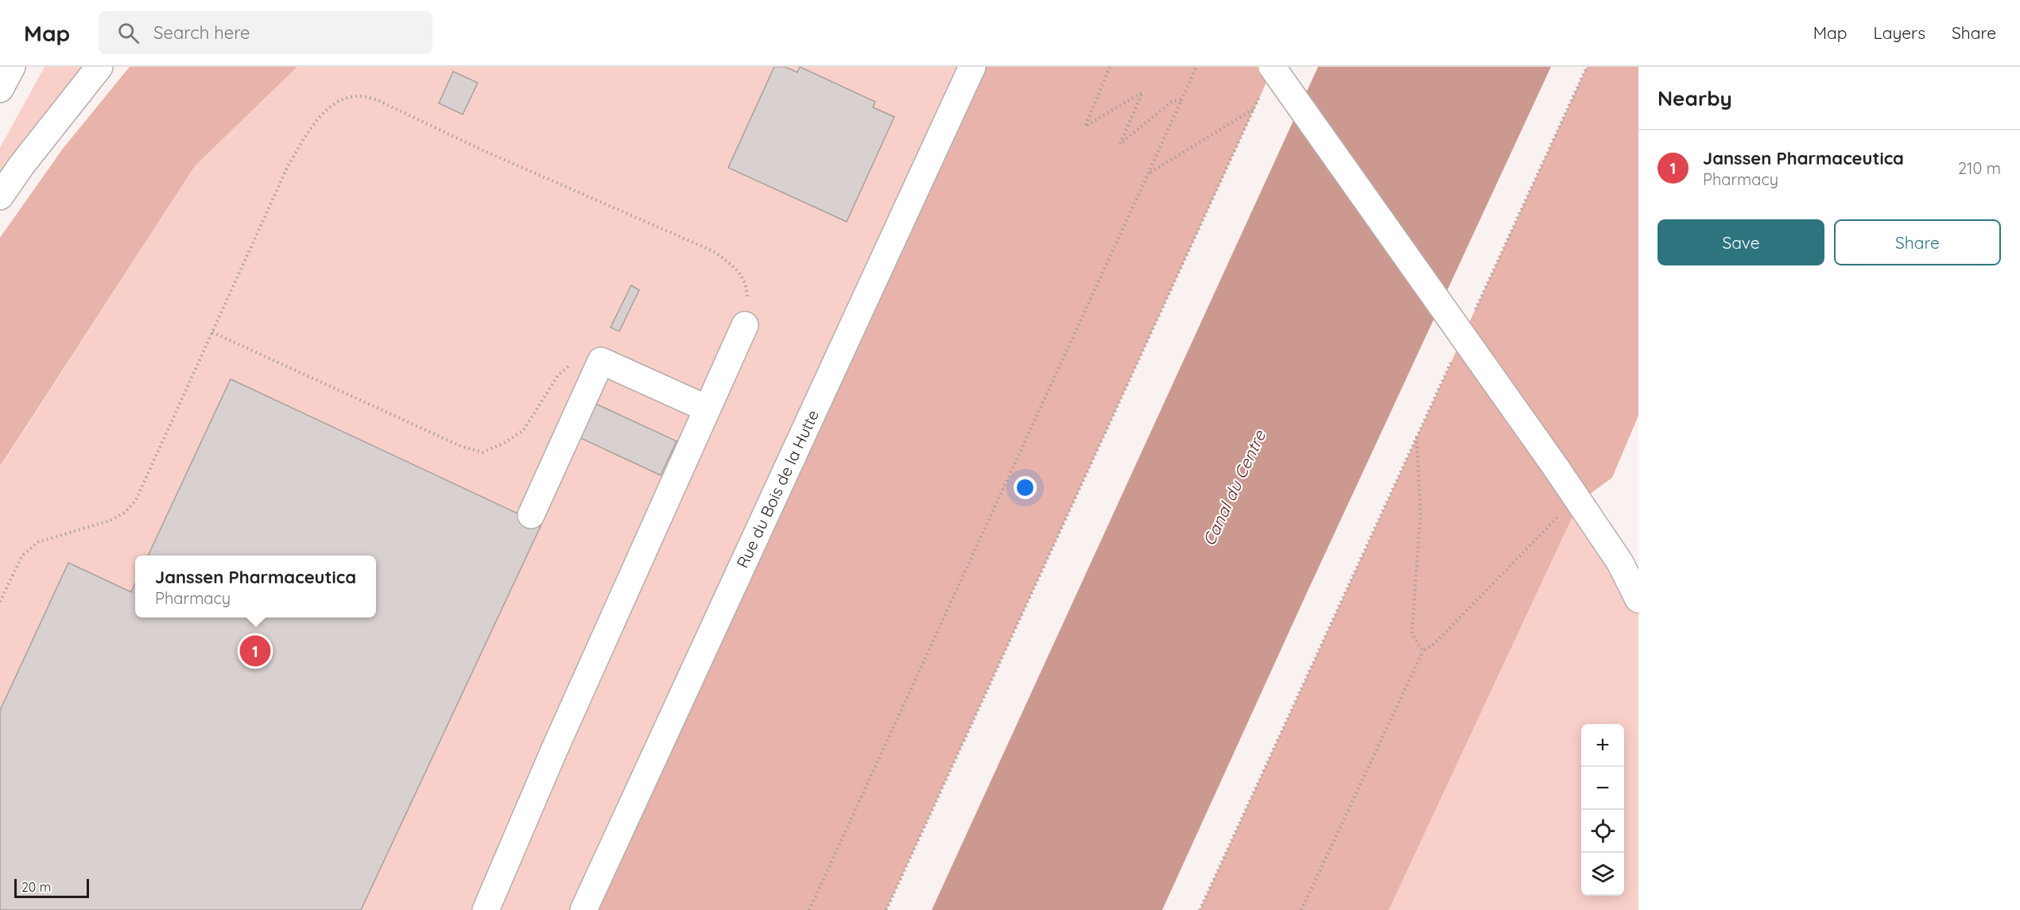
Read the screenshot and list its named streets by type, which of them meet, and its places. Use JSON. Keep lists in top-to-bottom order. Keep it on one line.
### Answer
{"streets":{"main road":["Rue du Bois de la Hutte"]},"water":["Canal du Centre"],"scale_bar":"20 m","page":{"header":"Map","search":"Search here","nav":["Map","Layers","Share"],"heading":"Nearby","list":[{"mark":"1","name":"Janssen Pharmaceutica","note":"Pharmacy","value":"210 m"}],"buttons":["Save","Share"],"popup":["Janssen Pharmaceutica","Pharmacy"],"pins":"1","map_buttons":["+","−"],"scale":"20 m"}}
